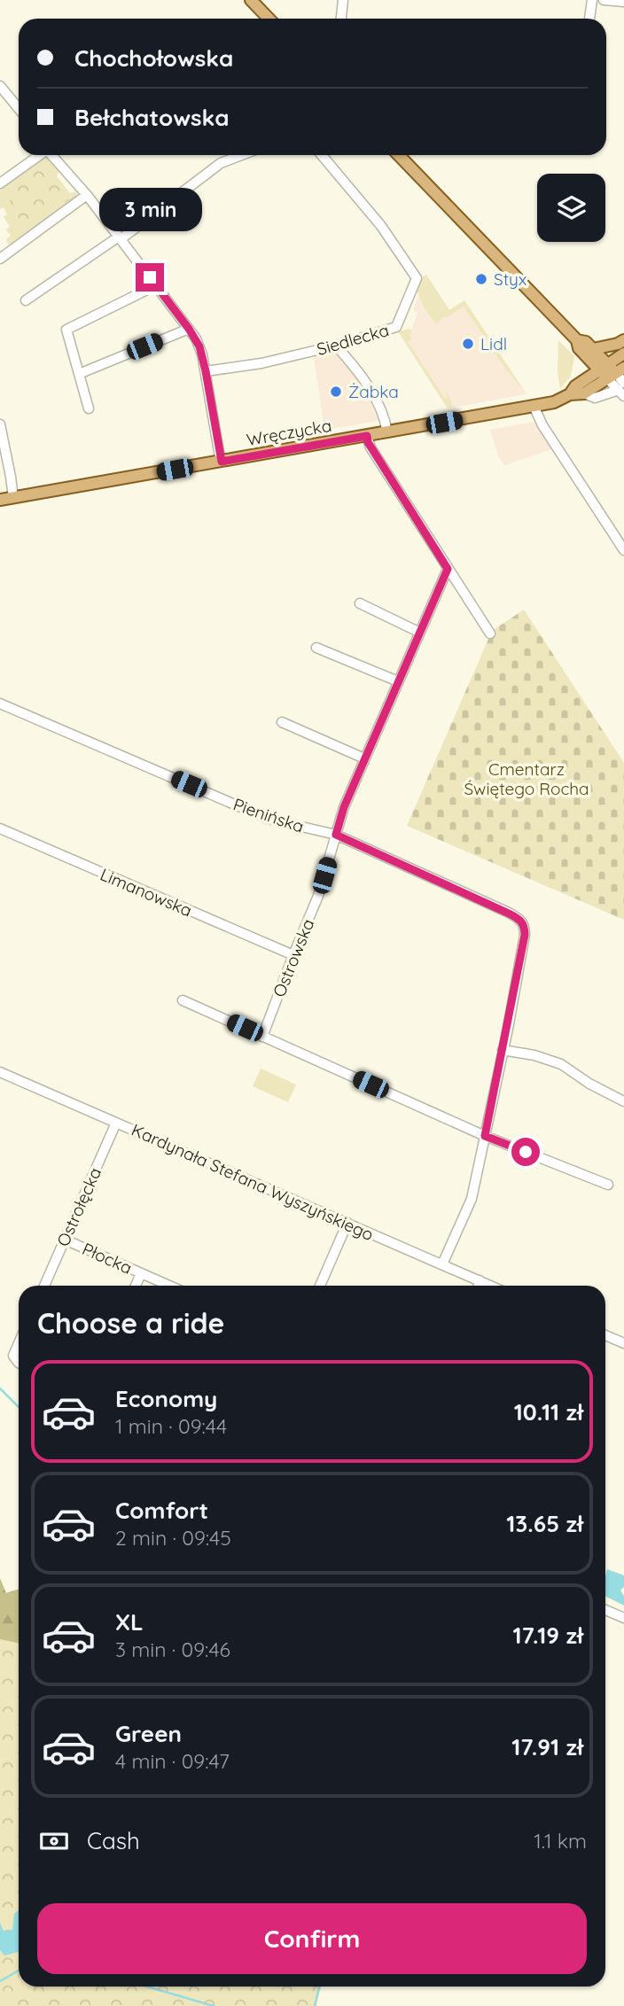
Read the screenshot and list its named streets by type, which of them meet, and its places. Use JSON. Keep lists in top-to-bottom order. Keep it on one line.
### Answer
{"streets":{"main road":["Wręczycka"],"street":["Siedlecka","Pienińska","Limanowska","Ostrowska","Kardynała Stefana Wyszyńskiego","Ostrołęcka","Płocka"]},"crossings":[["Pienińska","Ostrowska"],["Limanowska","Ostrowska"],["Kardynała Stefana Wyszyńskiego","Ostrołęcka"],["Ostrołęcka","Płocka"]],"parks":["Cmentarz Świętego Rocha"],"places":["Styx","Lidl","Żabka"],"page":{"banner":["Chochołowska","Bełchatowska"],"bubble":"3 min","heading":"Choose a ride","list":[{"name":"Economy","note":"1 min · 09:44","value":"10.11 zł"},{"name":"Comfort","note":"2 min · 09:45","value":"13.65 zł"},{"name":"XL","note":"3 min · 09:46","value":"17.19 zł"},{"name":"Green","note":"4 min · 09:47","value":"17.91 zł"}],"pay":["Cash","1.1 km"],"buttons":"Confirm"}}
